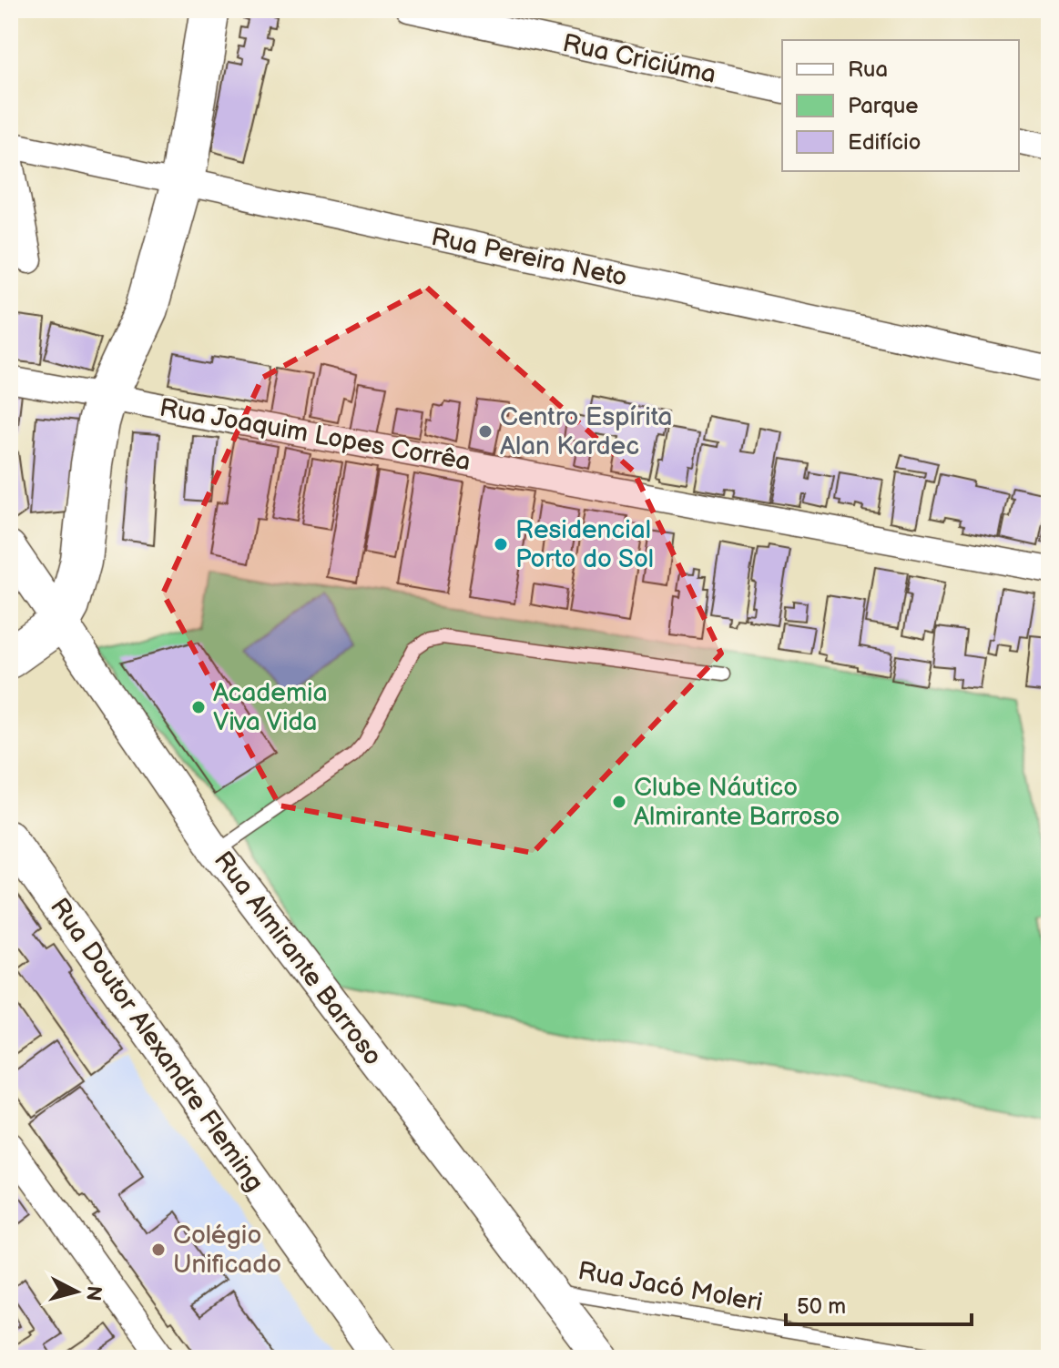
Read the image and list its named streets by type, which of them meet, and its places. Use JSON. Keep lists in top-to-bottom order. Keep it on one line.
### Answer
{"streets":{"street":["Rua Criciúma","Rua Pereira Neto","Rua Joaquim Lopes Corrêa","Rua Almirante Barroso","Rua Doutor Alexandre Fleming"],"lane":["Rua Jacó Moleri"]},"crossings":[["Rua Almirante Barroso","Rua Jacó Moleri"]],"places":["Centro Espírita Alan Kardec","Residencial Porto do Sol","Academia Viva Vida","Clube Náutico Almirante Barroso","Colégio Unificado"],"legend":["Rua","Parque","Edifício"],"scale_bar":"50 m","north":"right"}
